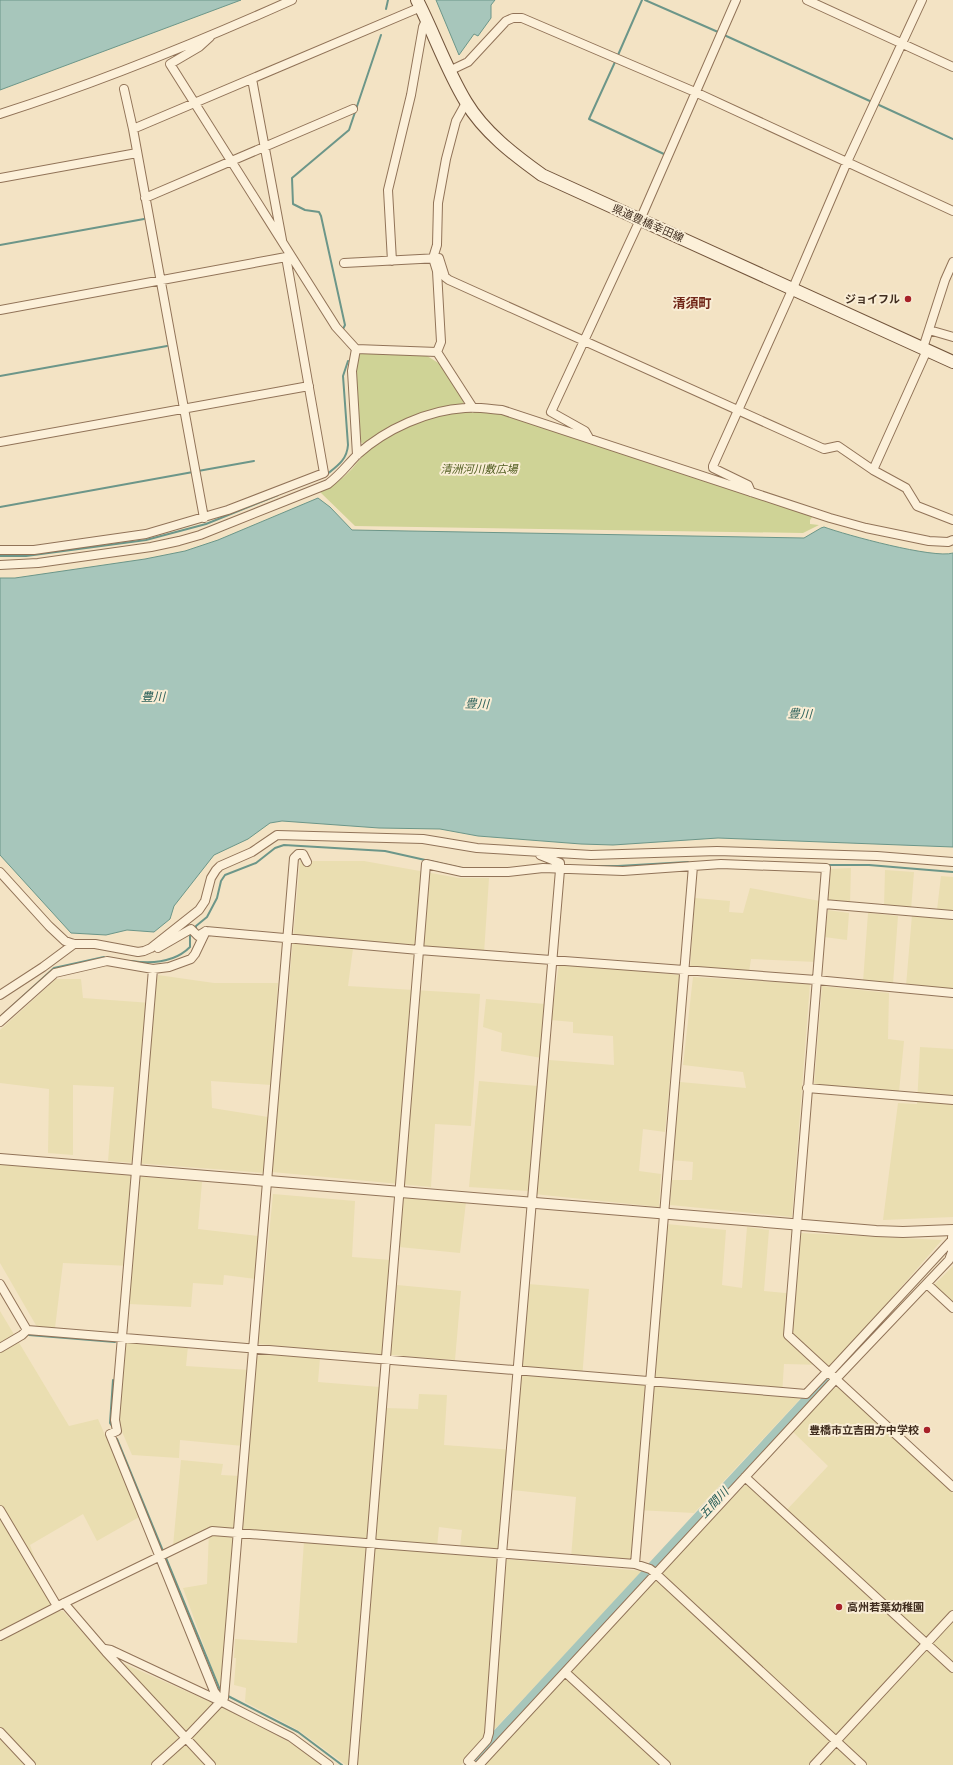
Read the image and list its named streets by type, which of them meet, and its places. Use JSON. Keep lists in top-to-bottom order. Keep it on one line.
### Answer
{"streets":{"main road":["県道豊橋幸田線"]},"districts":["清須町"],"water":["豊川","五間川"],"parks":["清洲河川敷広場"],"places":["ジョイフル","豊橋市立吉田方中学校","高州若葉幼稚園"]}
